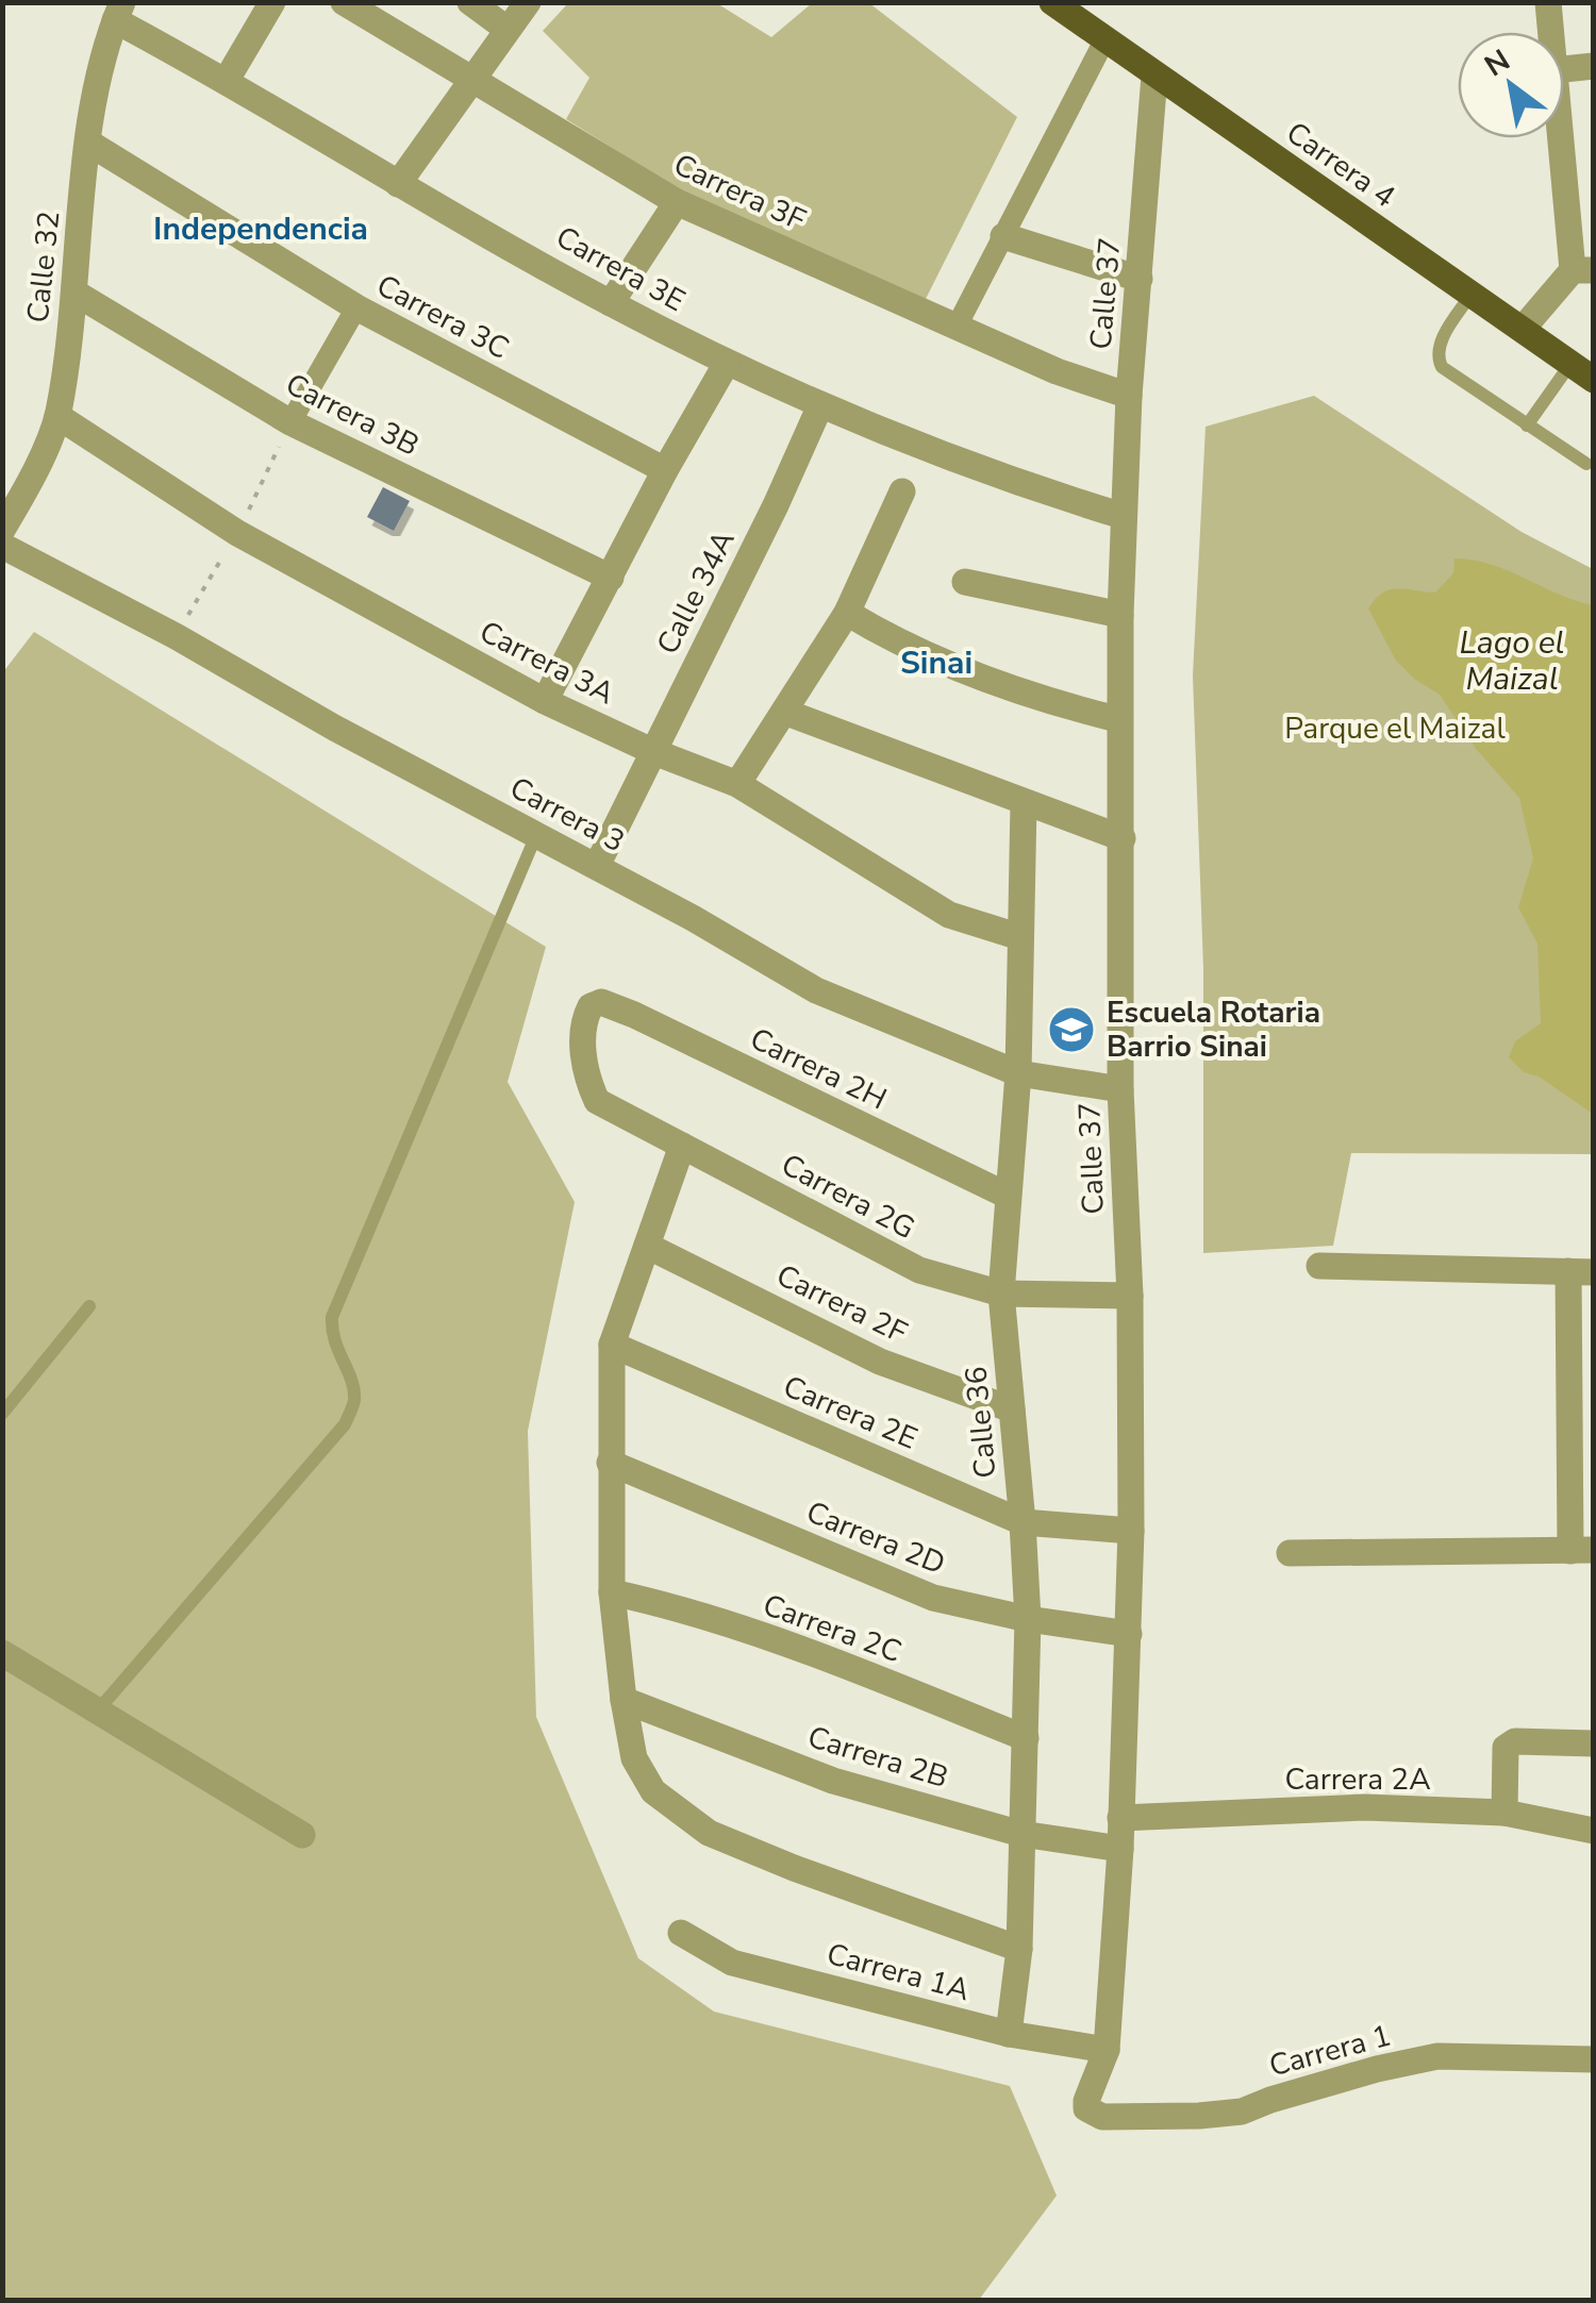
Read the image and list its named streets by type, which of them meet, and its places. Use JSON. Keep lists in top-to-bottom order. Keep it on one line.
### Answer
{"streets":{"main road":["Carrera 4"],"street":["Carrera 3F","Calle 32","Carrera 3E","Calle 37","Carrera 3C","Carrera 3B","Calle 34A","Carrera 3A","Carrera 3","Carrera 2H","Carrera 2G","Carrera 2F","Carrera 2E","Calle 36","Carrera 2D","Carrera 2C","Carrera 2B","Carrera 2A","Carrera 1A","Carrera 1"]},"crossings":[["Carrera 4","Calle 37"],["Carrera 3F","Calle 37"],["Calle 32","Carrera 3E"],["Calle 32","Carrera 3C"],["Calle 32","Carrera 3B"],["Calle 32","Carrera 3A"],["Carrera 3E","Calle 37"],["Carrera 3E","Calle 34A"],["Calle 37","Carrera 3"],["Calle 37","Carrera 2G"],["Calle 37","Carrera 2E"],["Calle 37","Carrera 2D"],["Calle 37","Carrera 2B"],["Calle 37","Carrera 2A"],["Calle 37","Carrera 1A"],["Calle 37","Carrera 1"],["Calle 34A","Carrera 3A"],["Calle 34A","Carrera 3"],["Carrera 3A","Calle 36"],["Carrera 3","Calle 36"],["Carrera 2H","Carrera 2G"],["Carrera 2H","Calle 36"],["Carrera 2G","Calle 36"],["Carrera 2F","Calle 36"],["Carrera 2E","Calle 36"],["Calle 36","Carrera 2D"],["Calle 36","Carrera 2C"],["Calle 36","Carrera 2B"],["Calle 36","Carrera 1A"]],"districts":["Independencia","Sinai"],"water":["Lago el Maizal"],"parks":["Parque el Maizal"],"places":{"school or university":["Escuela Rotaria Barrio Sinai"]},"north":"top left"}
